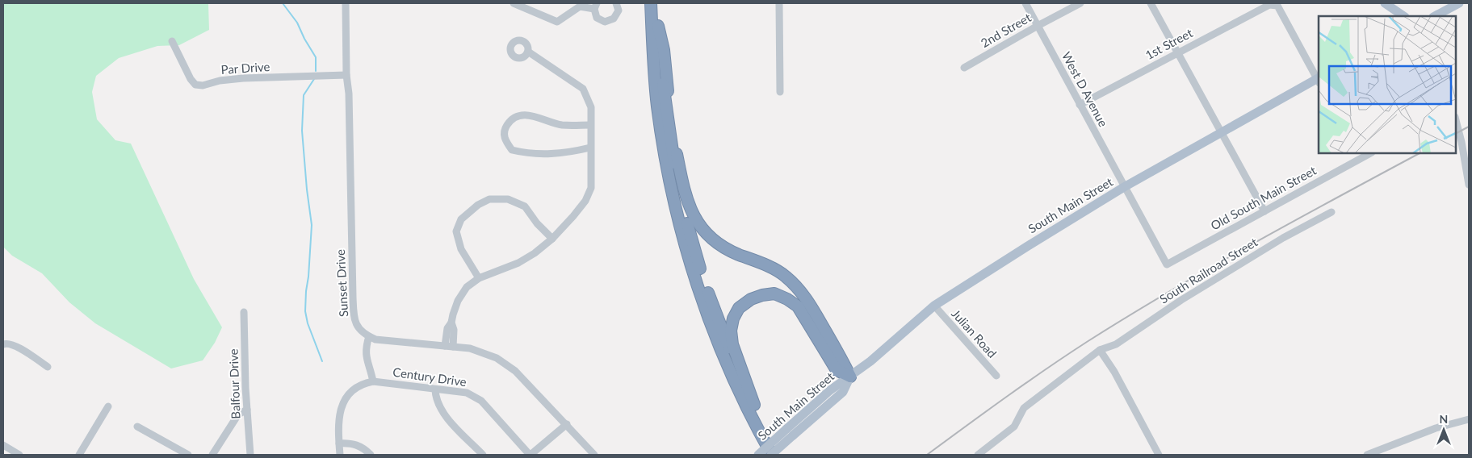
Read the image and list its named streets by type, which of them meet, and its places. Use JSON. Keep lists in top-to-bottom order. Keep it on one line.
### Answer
{"streets":{"main road":["South Main Street"],"street":["2nd Street","1st Street","Par Drive","West D Avenue","Old South Main Street","South Railroad Street","Sunset Drive","Julian Road","Century Drive","Balfour Drive"]},"crossings":[["2nd Street","West D Avenue"],["1st Street","West D Avenue"],["1st Street","South Main Street"],["Par Drive","Sunset Drive"],["West D Avenue","Old South Main Street"],["West D Avenue","South Main Street"],["South Main Street","Julian Road"]],"north":"top"}
